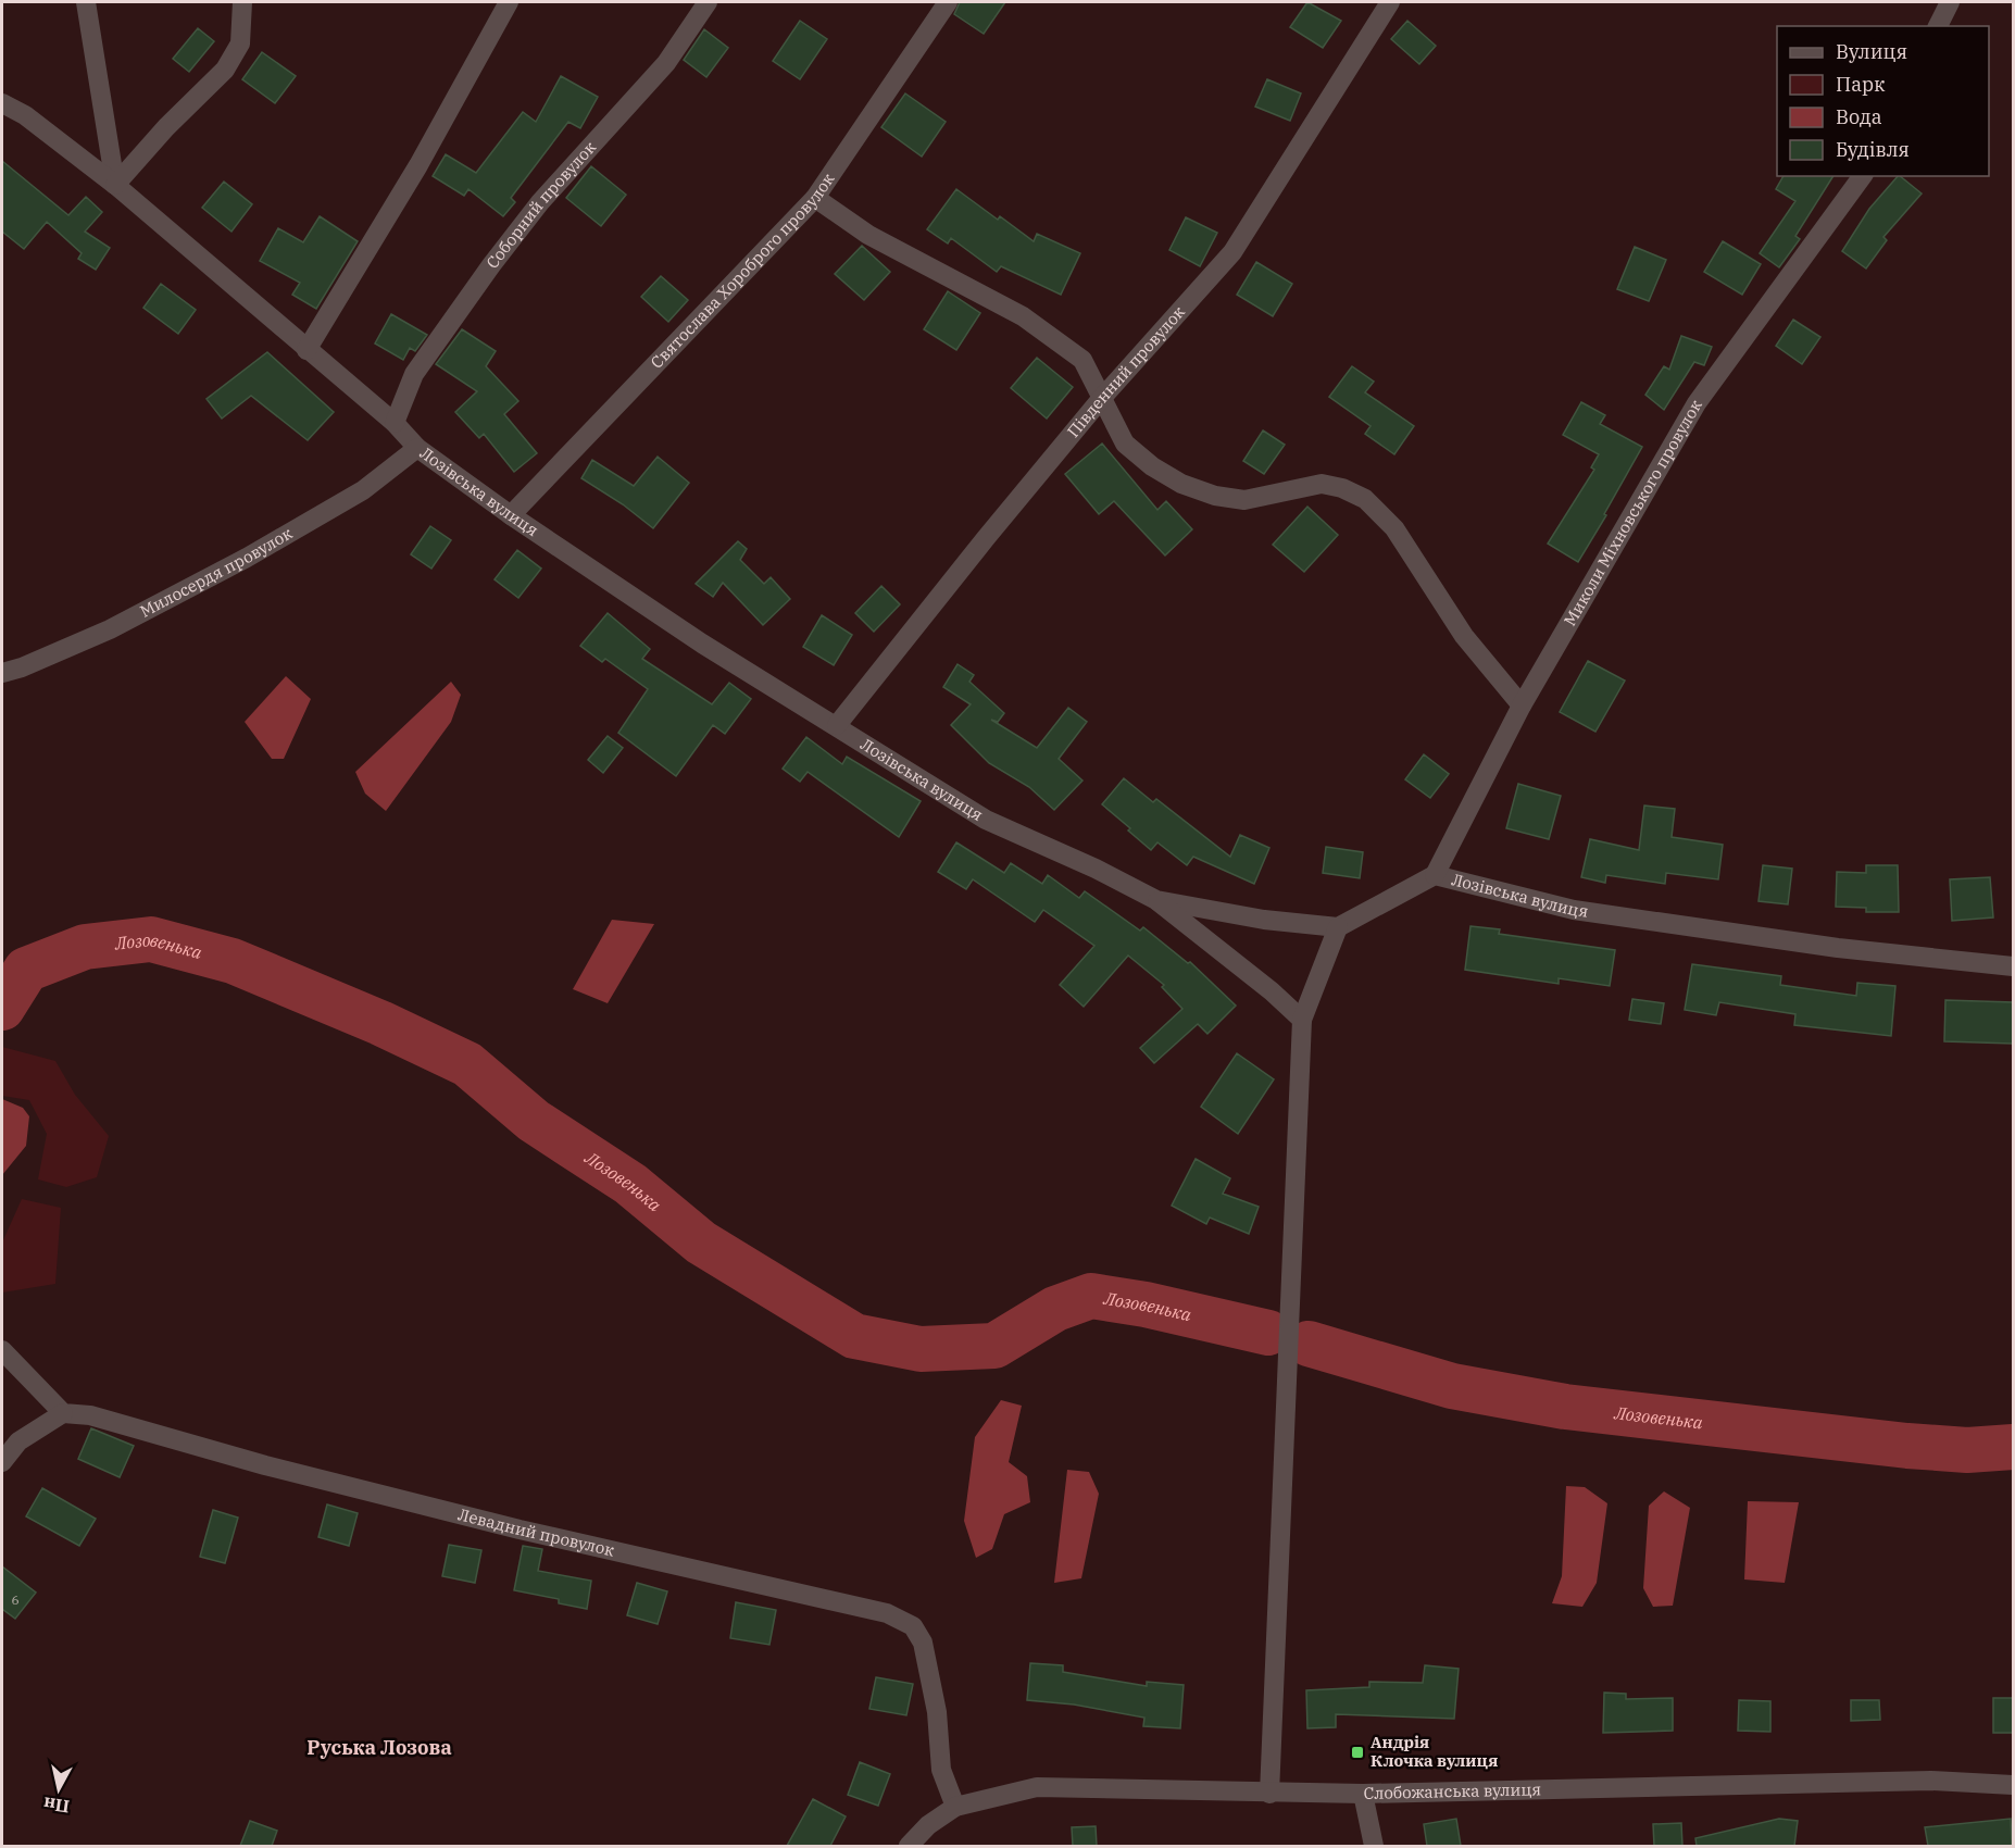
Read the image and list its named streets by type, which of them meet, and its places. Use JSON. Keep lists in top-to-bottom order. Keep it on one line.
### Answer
{"streets":{"street":["Соборний провулок","Святослава Хороброго провулок","Південний провулок","Лозівська вулиця","Миколи Міхновського провулок","Милосердя провулок","Левадний провулок","Слобожанська вулиця"]},"crossings":[["Соборний провулок","Лозівська вулиця"],["Святослава Хороброго провулок","Лозівська вулиця"],["Південний провулок","Лозівська вулиця"],["Лозівська вулиця","Миколи Міхновського провулок"],["Лозівська вулиця","Милосердя провулок"],["Левадний провулок","Слобожанська вулиця"]],"districts":["Руська Лозова"],"water":["Лозовенька"],"places":{"transit":["Андрія Клочка вулиця"]},"house_numbers":["6"],"legend":["Вулиця","Парк","Вода","Будівля"],"north":"bottom"}
